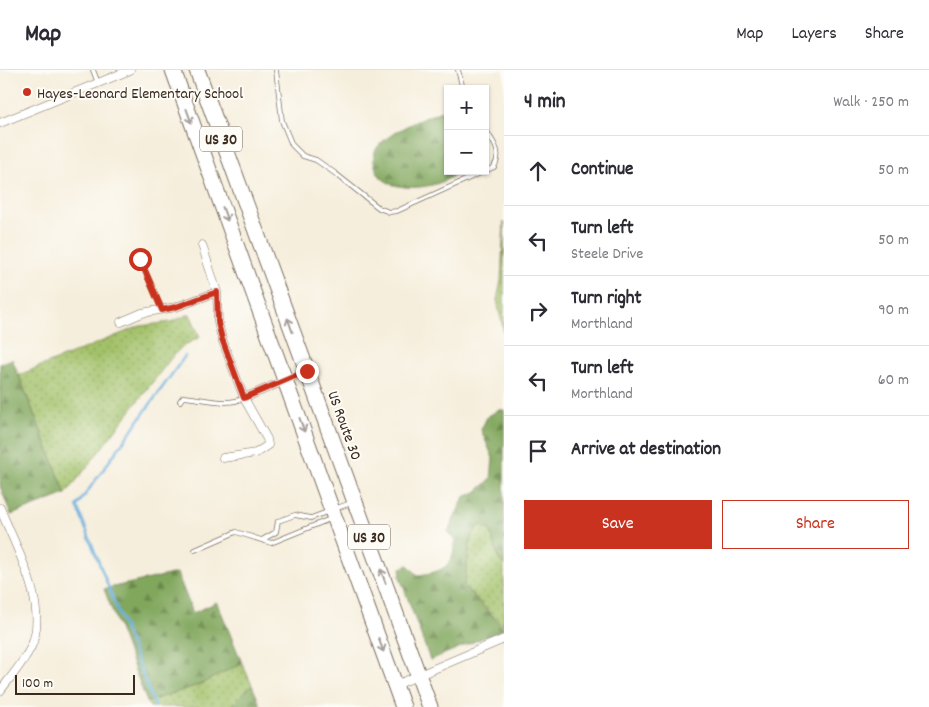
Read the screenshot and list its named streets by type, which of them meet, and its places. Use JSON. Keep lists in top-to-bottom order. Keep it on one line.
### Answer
{"streets":{"highway":["US 30","US Route 30"]},"places":["Hayes-Leonard Elementary School"],"scale_bar":"100 m","page":{"header":"Map","nav":["Map","Layers","Share"],"heading":["4 min","Walk · 250 m"],"map_buttons":["+","−"],"list":[["Continue","50 m"],["Turn left","Steele Drive","50 m"],["Turn right","Morthland","90 m"],["Turn left","Morthland","60 m"],"Arrive at destination"],"buttons":["Save","Share"],"scale":"100 m"}}
